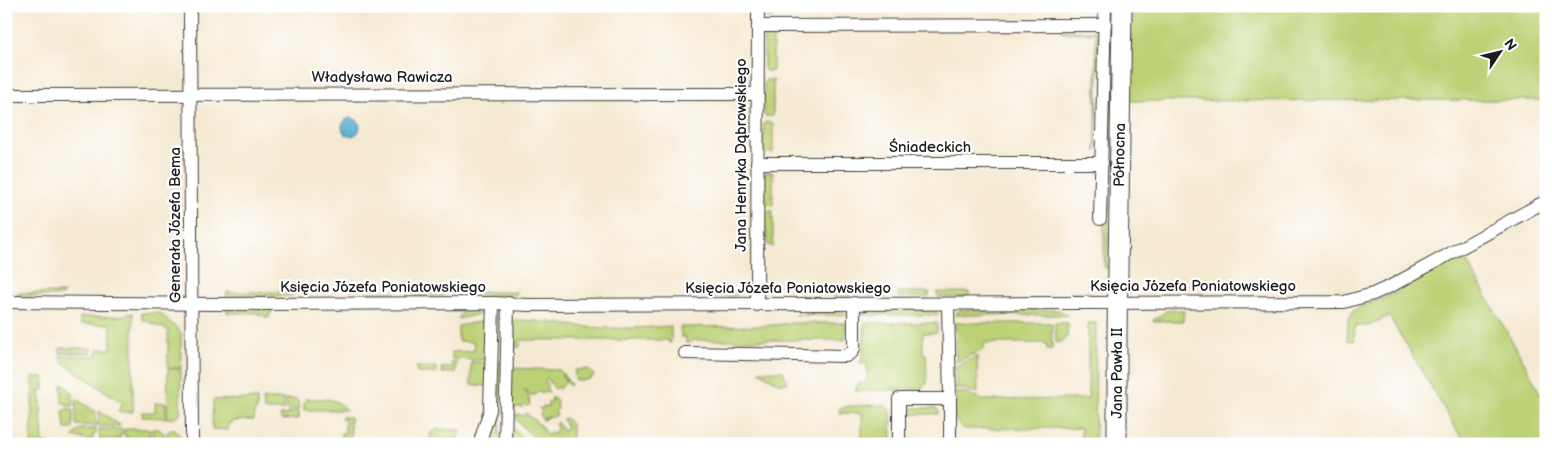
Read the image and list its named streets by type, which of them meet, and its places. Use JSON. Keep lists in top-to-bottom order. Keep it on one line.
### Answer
{"streets":{"main road":["Północna","Jana Pawła II"],"street":["Władysława Rawicza","Śniadeckich","Jana Henryka Dąbrowskiego","Generała Józefa Bema","Księcia Józefa Poniatowskiego"]},"crossings":[["Władysława Rawicza","Jana Henryka Dąbrowskiego"],["Władysława Rawicza","Generała Józefa Bema"],["Śniadeckich","Jana Henryka Dąbrowskiego"],["Śniadeckich","Północna"],["Jana Henryka Dąbrowskiego","Księcia Józefa Poniatowskiego"],["Północna","Księcia Józefa Poniatowskiego"],["Północna","Jana Pawła II"],["Generała Józefa Bema","Księcia Józefa Poniatowskiego"],["Księcia Józefa Poniatowskiego","Jana Pawła II"]],"north":"top right"}
